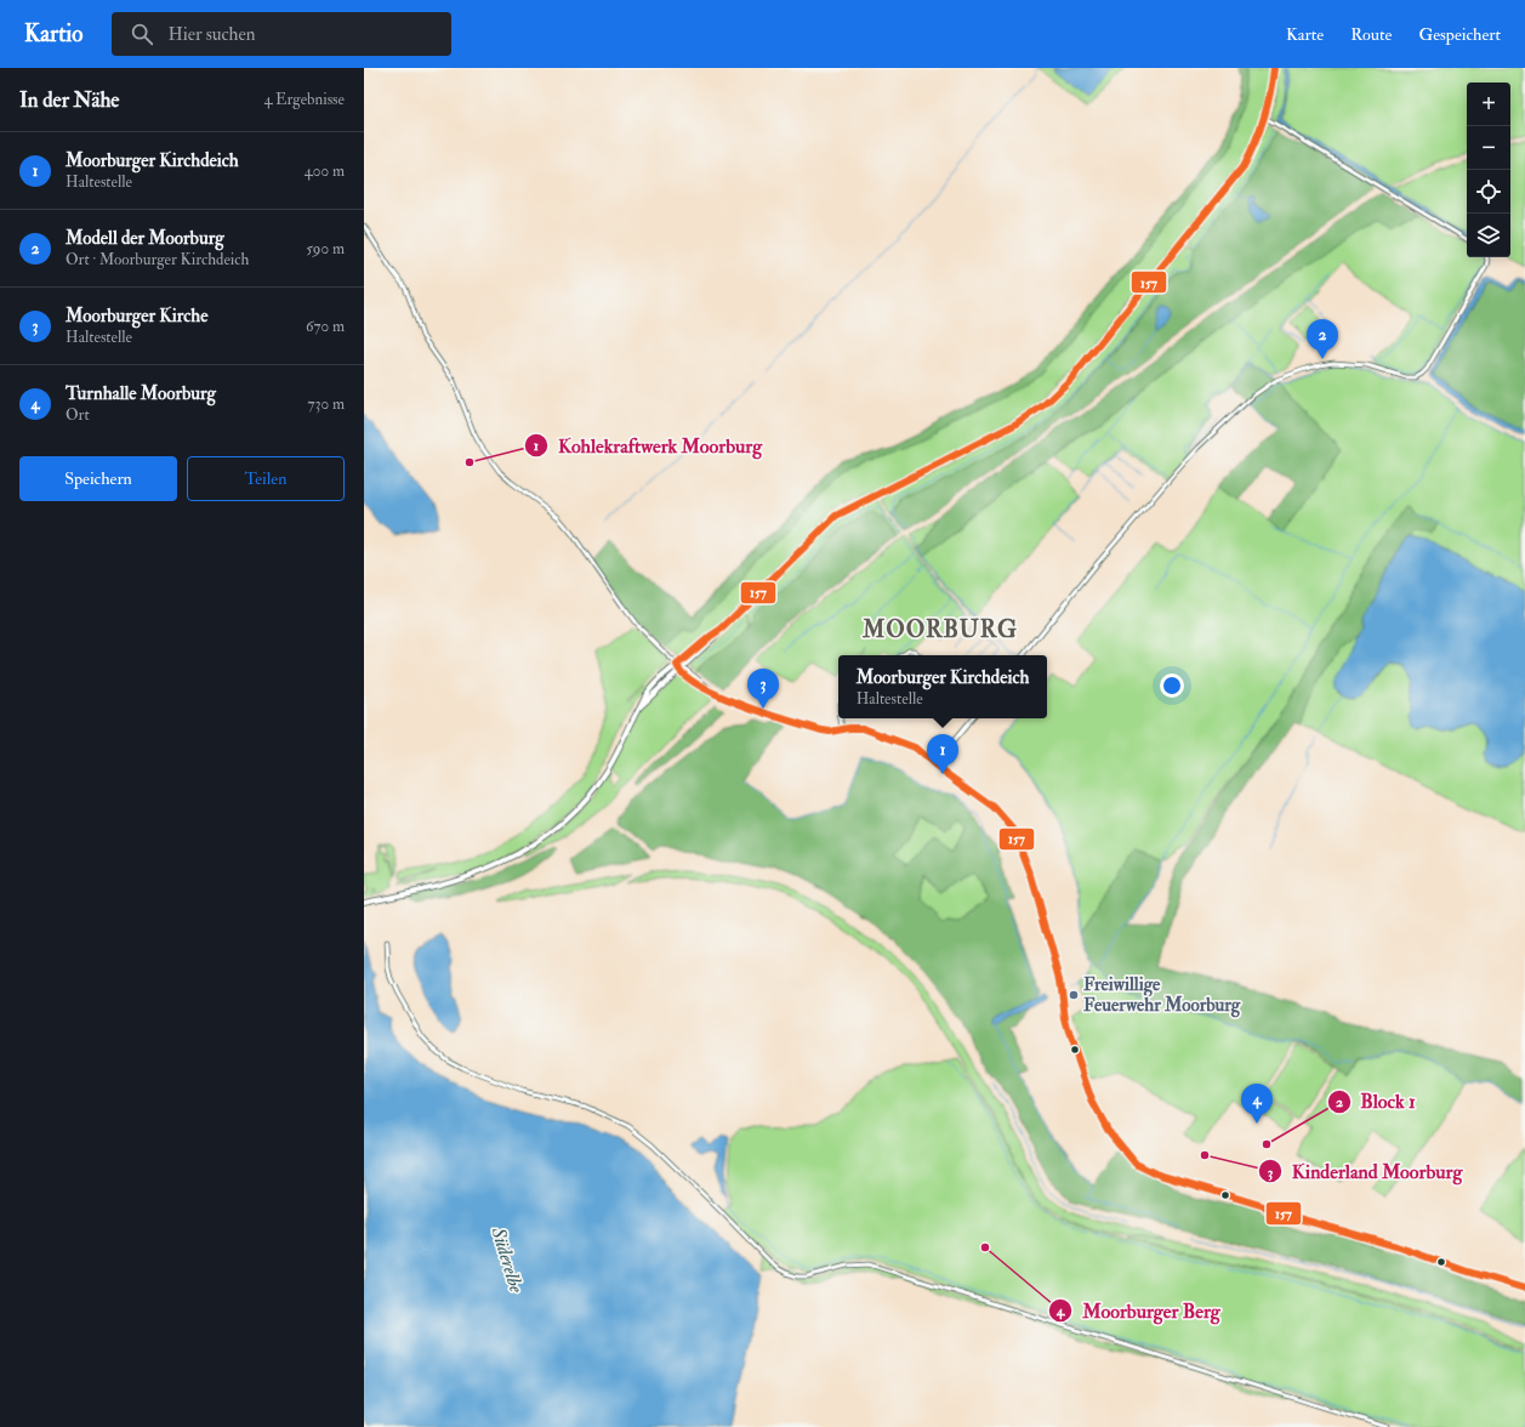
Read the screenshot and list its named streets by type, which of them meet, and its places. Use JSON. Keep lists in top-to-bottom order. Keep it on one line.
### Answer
{"districts":["MOORBURG"],"water":["Süderelbe"],"places":["Kohlekraftwerk Moorburg","Freiwillige Feuerwehr Moorburg","Block 1","Kinderland Moorburg","Moorburger Berg"],"lines":["transit line 157"],"page":{"header":"Kartio","search":"Hier suchen","nav":["Karte","Route","Gespeichert"],"heading":["In der Nähe","4 Ergebnisse"],"map_buttons":["+","−"],"list":[{"mark":"1","name":"Moorburger Kirchdeich","note":"Haltestelle","value":"400 m"},{"mark":"2","name":"Modell der Moorburg","note":"Ort · Moorburger Kirchdeich","value":"590 m"},{"mark":"3","name":"Moorburger Kirche","note":"Haltestelle","value":"670 m"},{"mark":"4","name":"Turnhalle Moorburg","note":"Ort","value":"730 m"}],"pins":["2","3","1","4"],"buttons":["Speichern","Teilen"],"popup":["Moorburger Kirchdeich","Haltestelle"]}}
